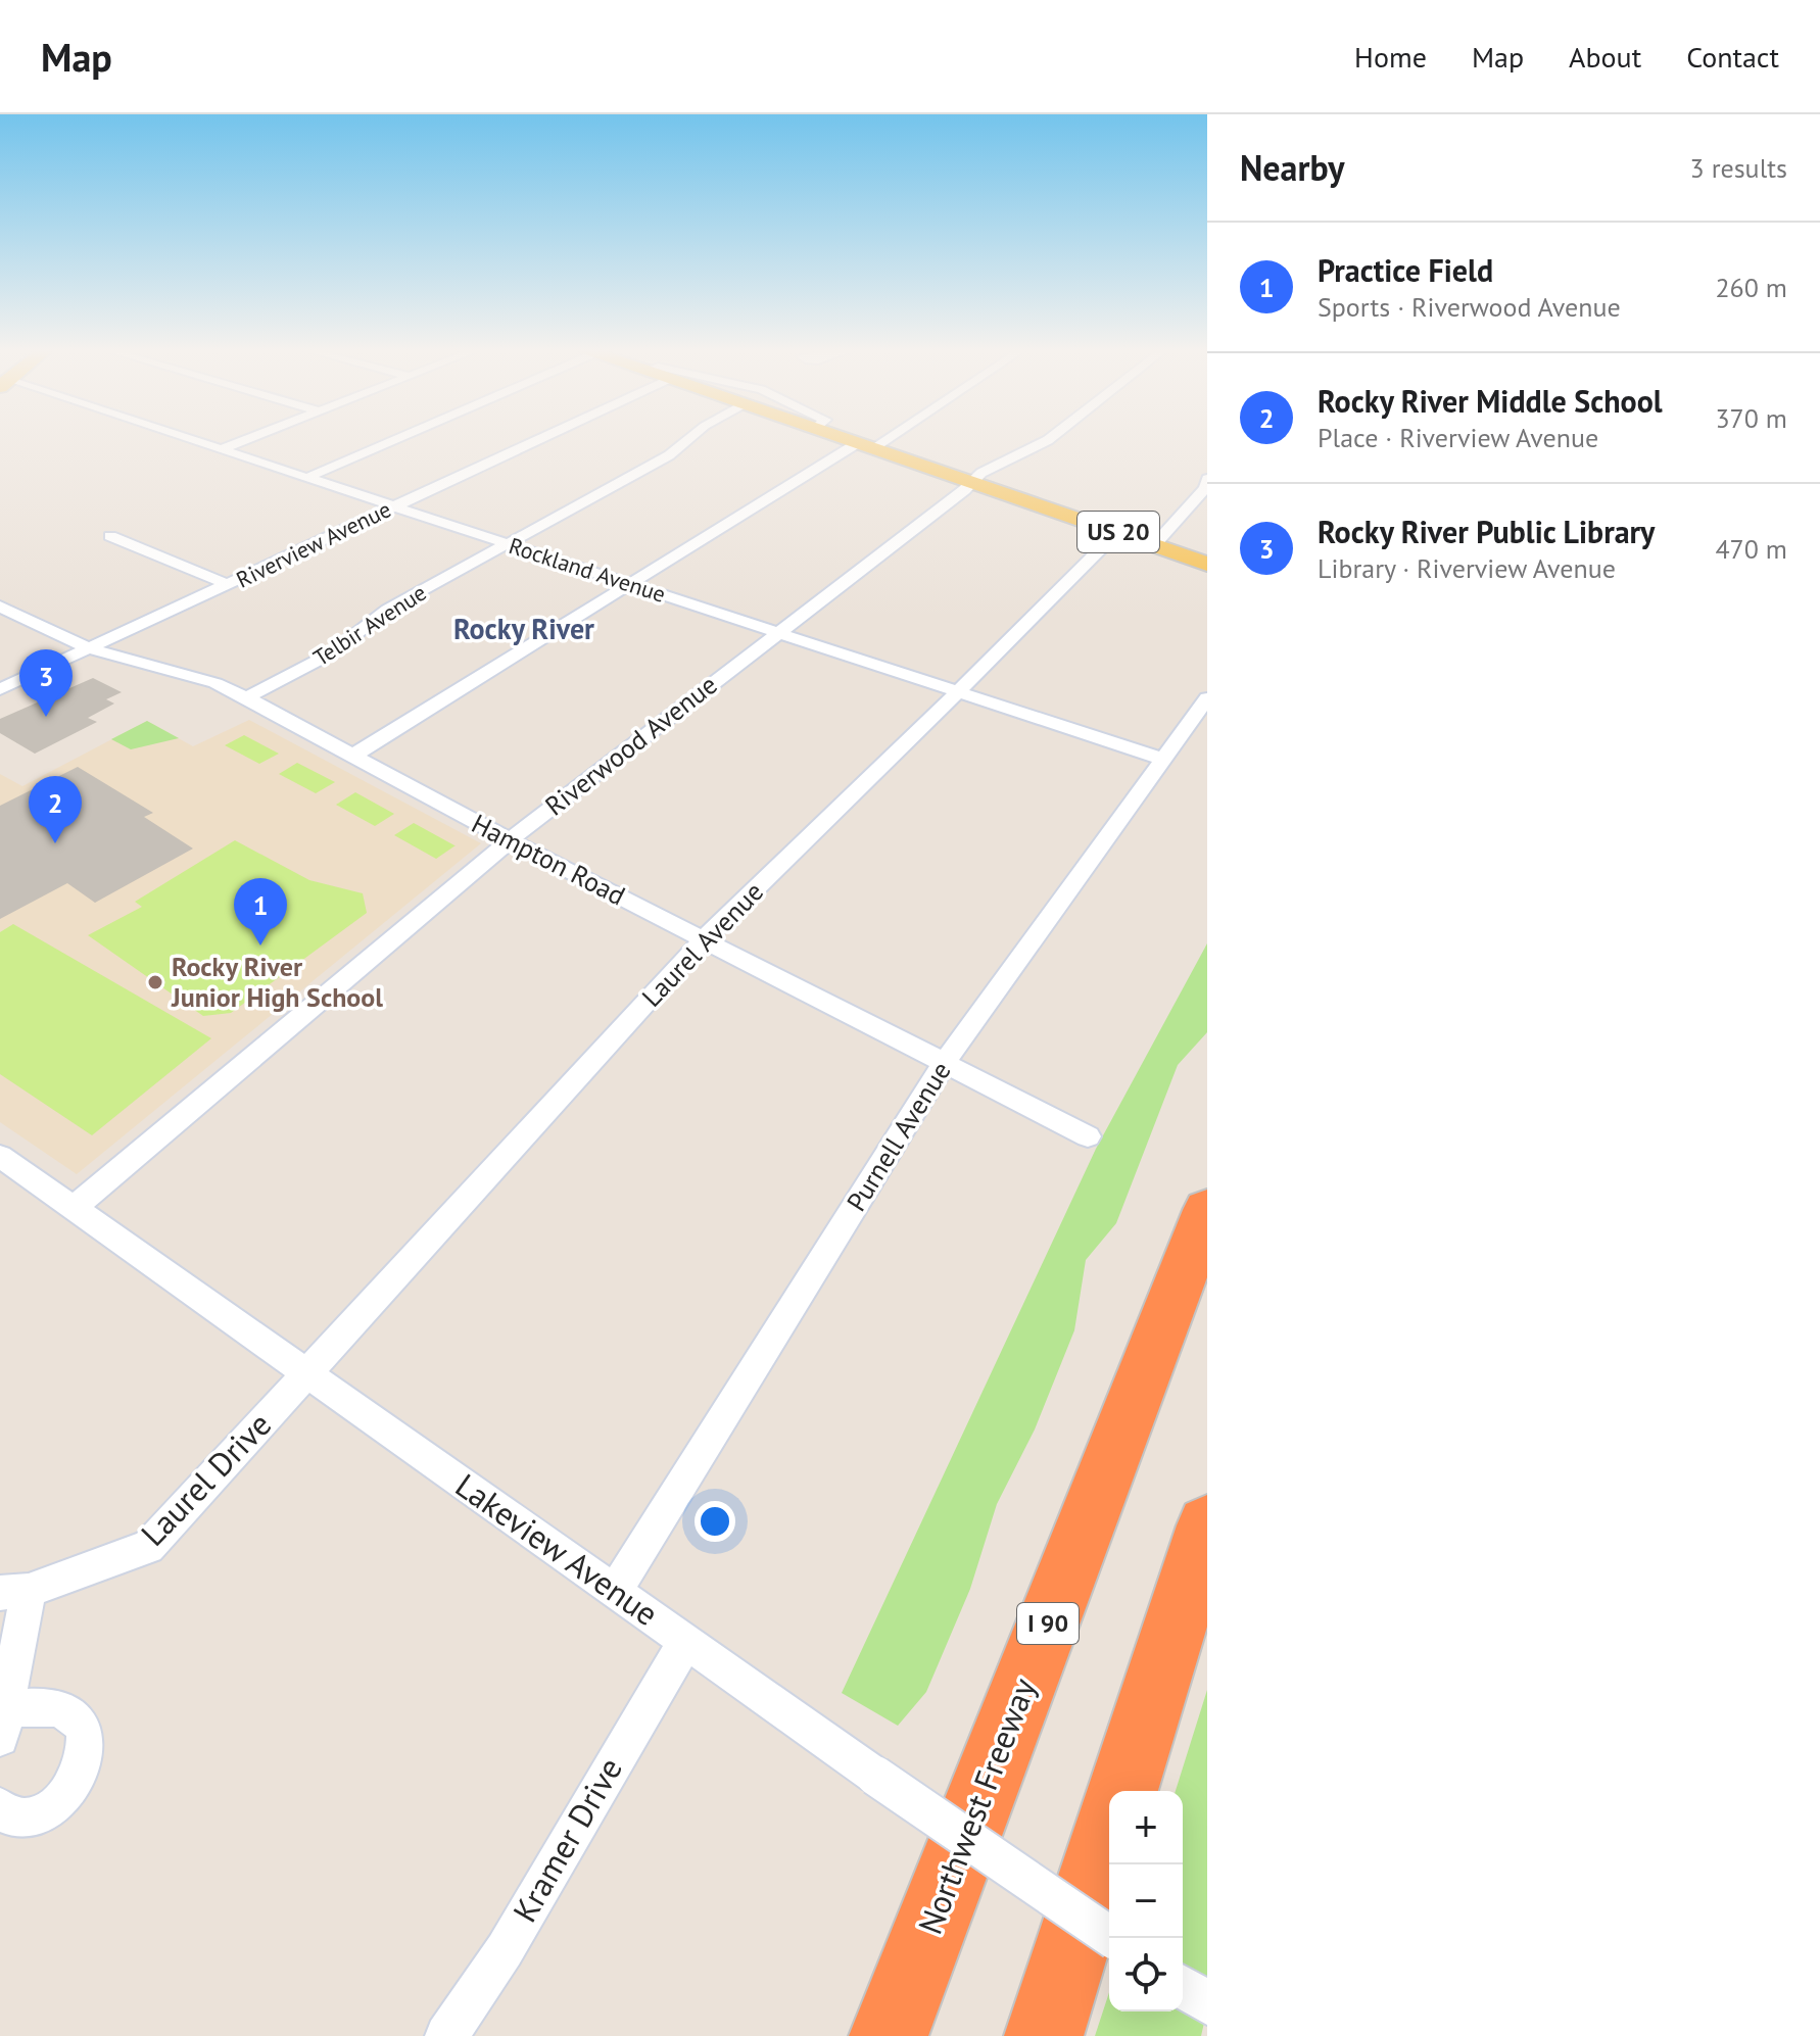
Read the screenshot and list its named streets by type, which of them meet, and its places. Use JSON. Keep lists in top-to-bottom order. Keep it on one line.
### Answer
{"streets":{"highway":["I 90","Northwest Freeway"],"main road":["US 20"],"street":["Riverview Avenue","Rockland Avenue","Telbir Avenue","Riverwood Avenue","Hampton Road","Laurel Avenue","Purnell Avenue","Laurel Drive","Lakeview Avenue","Kramer Drive"]},"crossings":[["US 20","Riverwood Avenue"],["US 20","Laurel Avenue"],["Riverview Avenue","Rockland Avenue"],["Riverview Avenue","Hampton Road"],["Rockland Avenue","Telbir Avenue"],["Rockland Avenue","Riverwood Avenue"],["Rockland Avenue","Laurel Avenue"],["Rockland Avenue","Purnell Avenue"],["Telbir Avenue","Hampton Road"],["Riverwood Avenue","Hampton Road"],["Riverwood Avenue","Lakeview Avenue"],["Hampton Road","Laurel Avenue"],["Hampton Road","Purnell Avenue"],["Laurel Avenue","Laurel Drive"],["Laurel Avenue","Lakeview Avenue"],["Purnell Avenue","Lakeview Avenue"],["Laurel Drive","Lakeview Avenue"],["Lakeview Avenue","Kramer Drive"]],"districts":["Rocky River"],"places":["Rocky River Junior High School"],"page":{"header":"Map","nav":["Home","Map","About","Contact"],"heading":["Nearby","3 results"],"list":[{"mark":"1","name":"Practice Field","note":"Sports · Riverwood Avenue","value":"260 m"},{"mark":"2","name":"Rocky River Middle School","note":"Place · Riverview Avenue","value":"370 m"},{"mark":"3","name":"Rocky River Public Library","note":"Library · Riverview Avenue","value":"470 m"}],"pins":["3","2","1"],"map_buttons":["+","−"]}}
